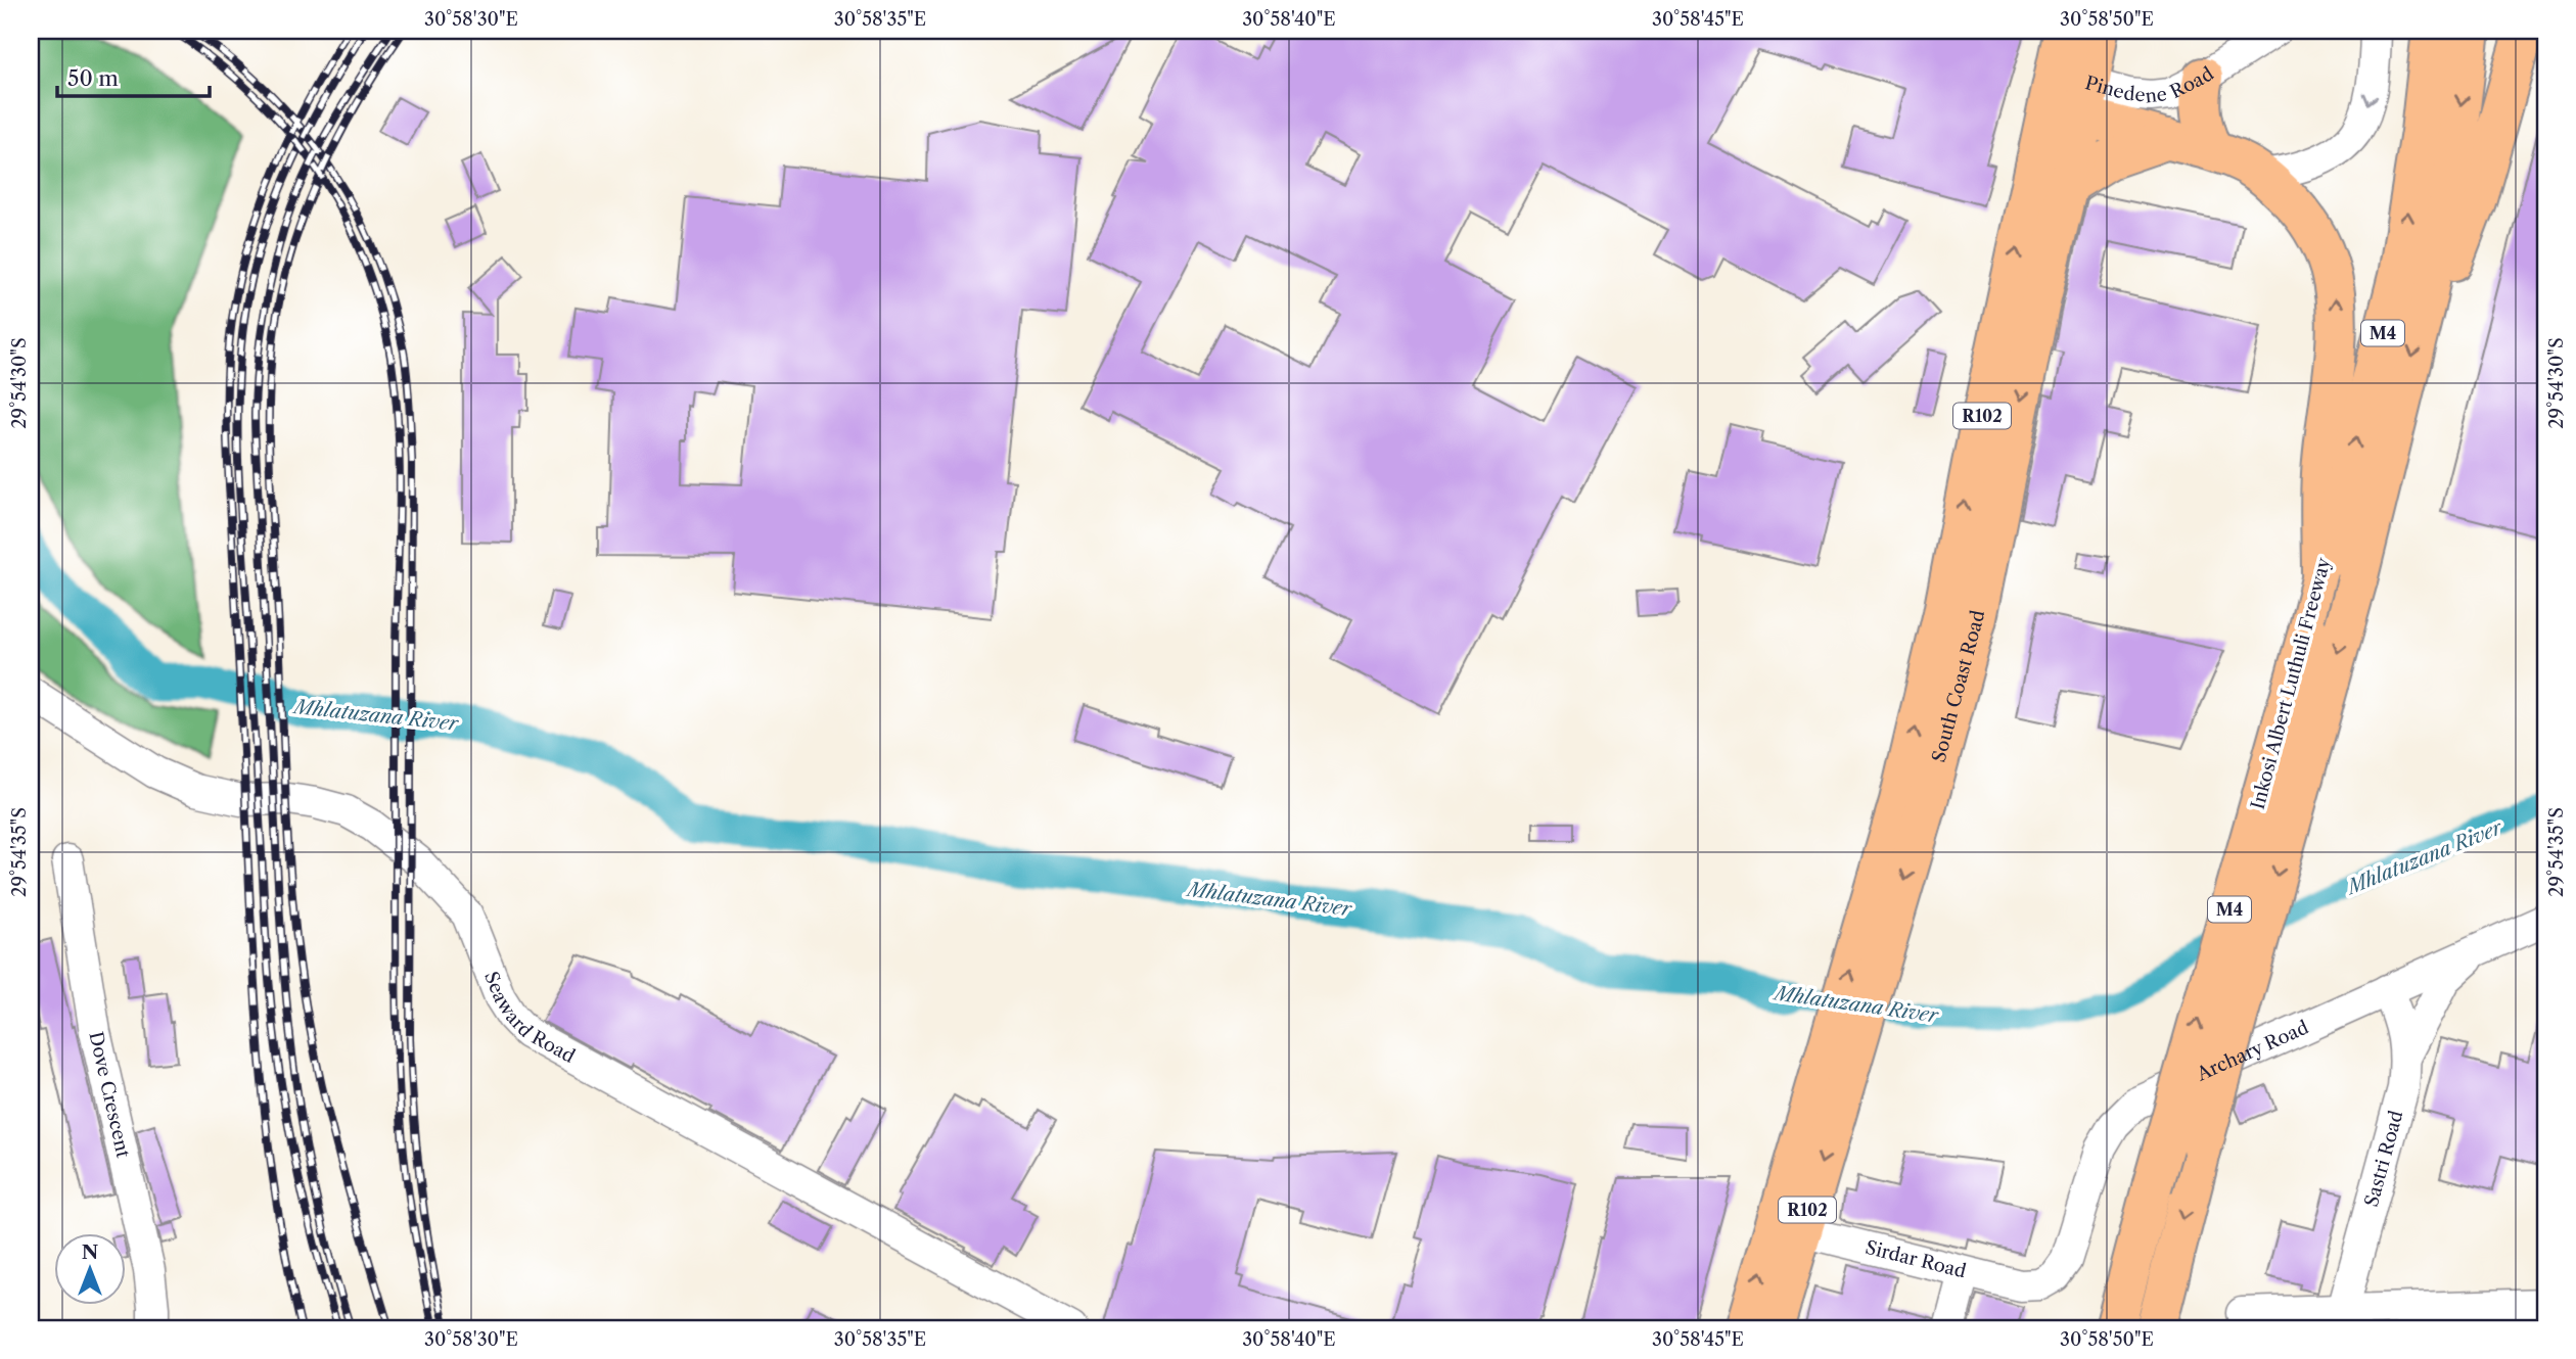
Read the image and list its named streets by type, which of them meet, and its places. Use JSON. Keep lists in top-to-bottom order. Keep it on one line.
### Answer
{"streets":{"highway":["M4","R102","Inkosi Albert Luthuli Freeway","South Coast Road"],"street":["Pinedene Road","Seaward Road","Archary Road","Dove Crescent","Sastri Road","Sirdar Road"]},"crossings":[["Pinedene Road","South Coast Road"],["South Coast Road","Sirdar Road"],["Archary Road","Sastri Road"],["Archary Road","Sirdar Road"]],"water":["Mhlatuzana River"],"scale_bar":"50 m","north":"top","coordinates":["30°58'30\"E","30°58'35\"E","30°58'40\"E","30°58'45\"E","30°58'50\"E","29°54'30\"S","29°54'35\"S"]}
